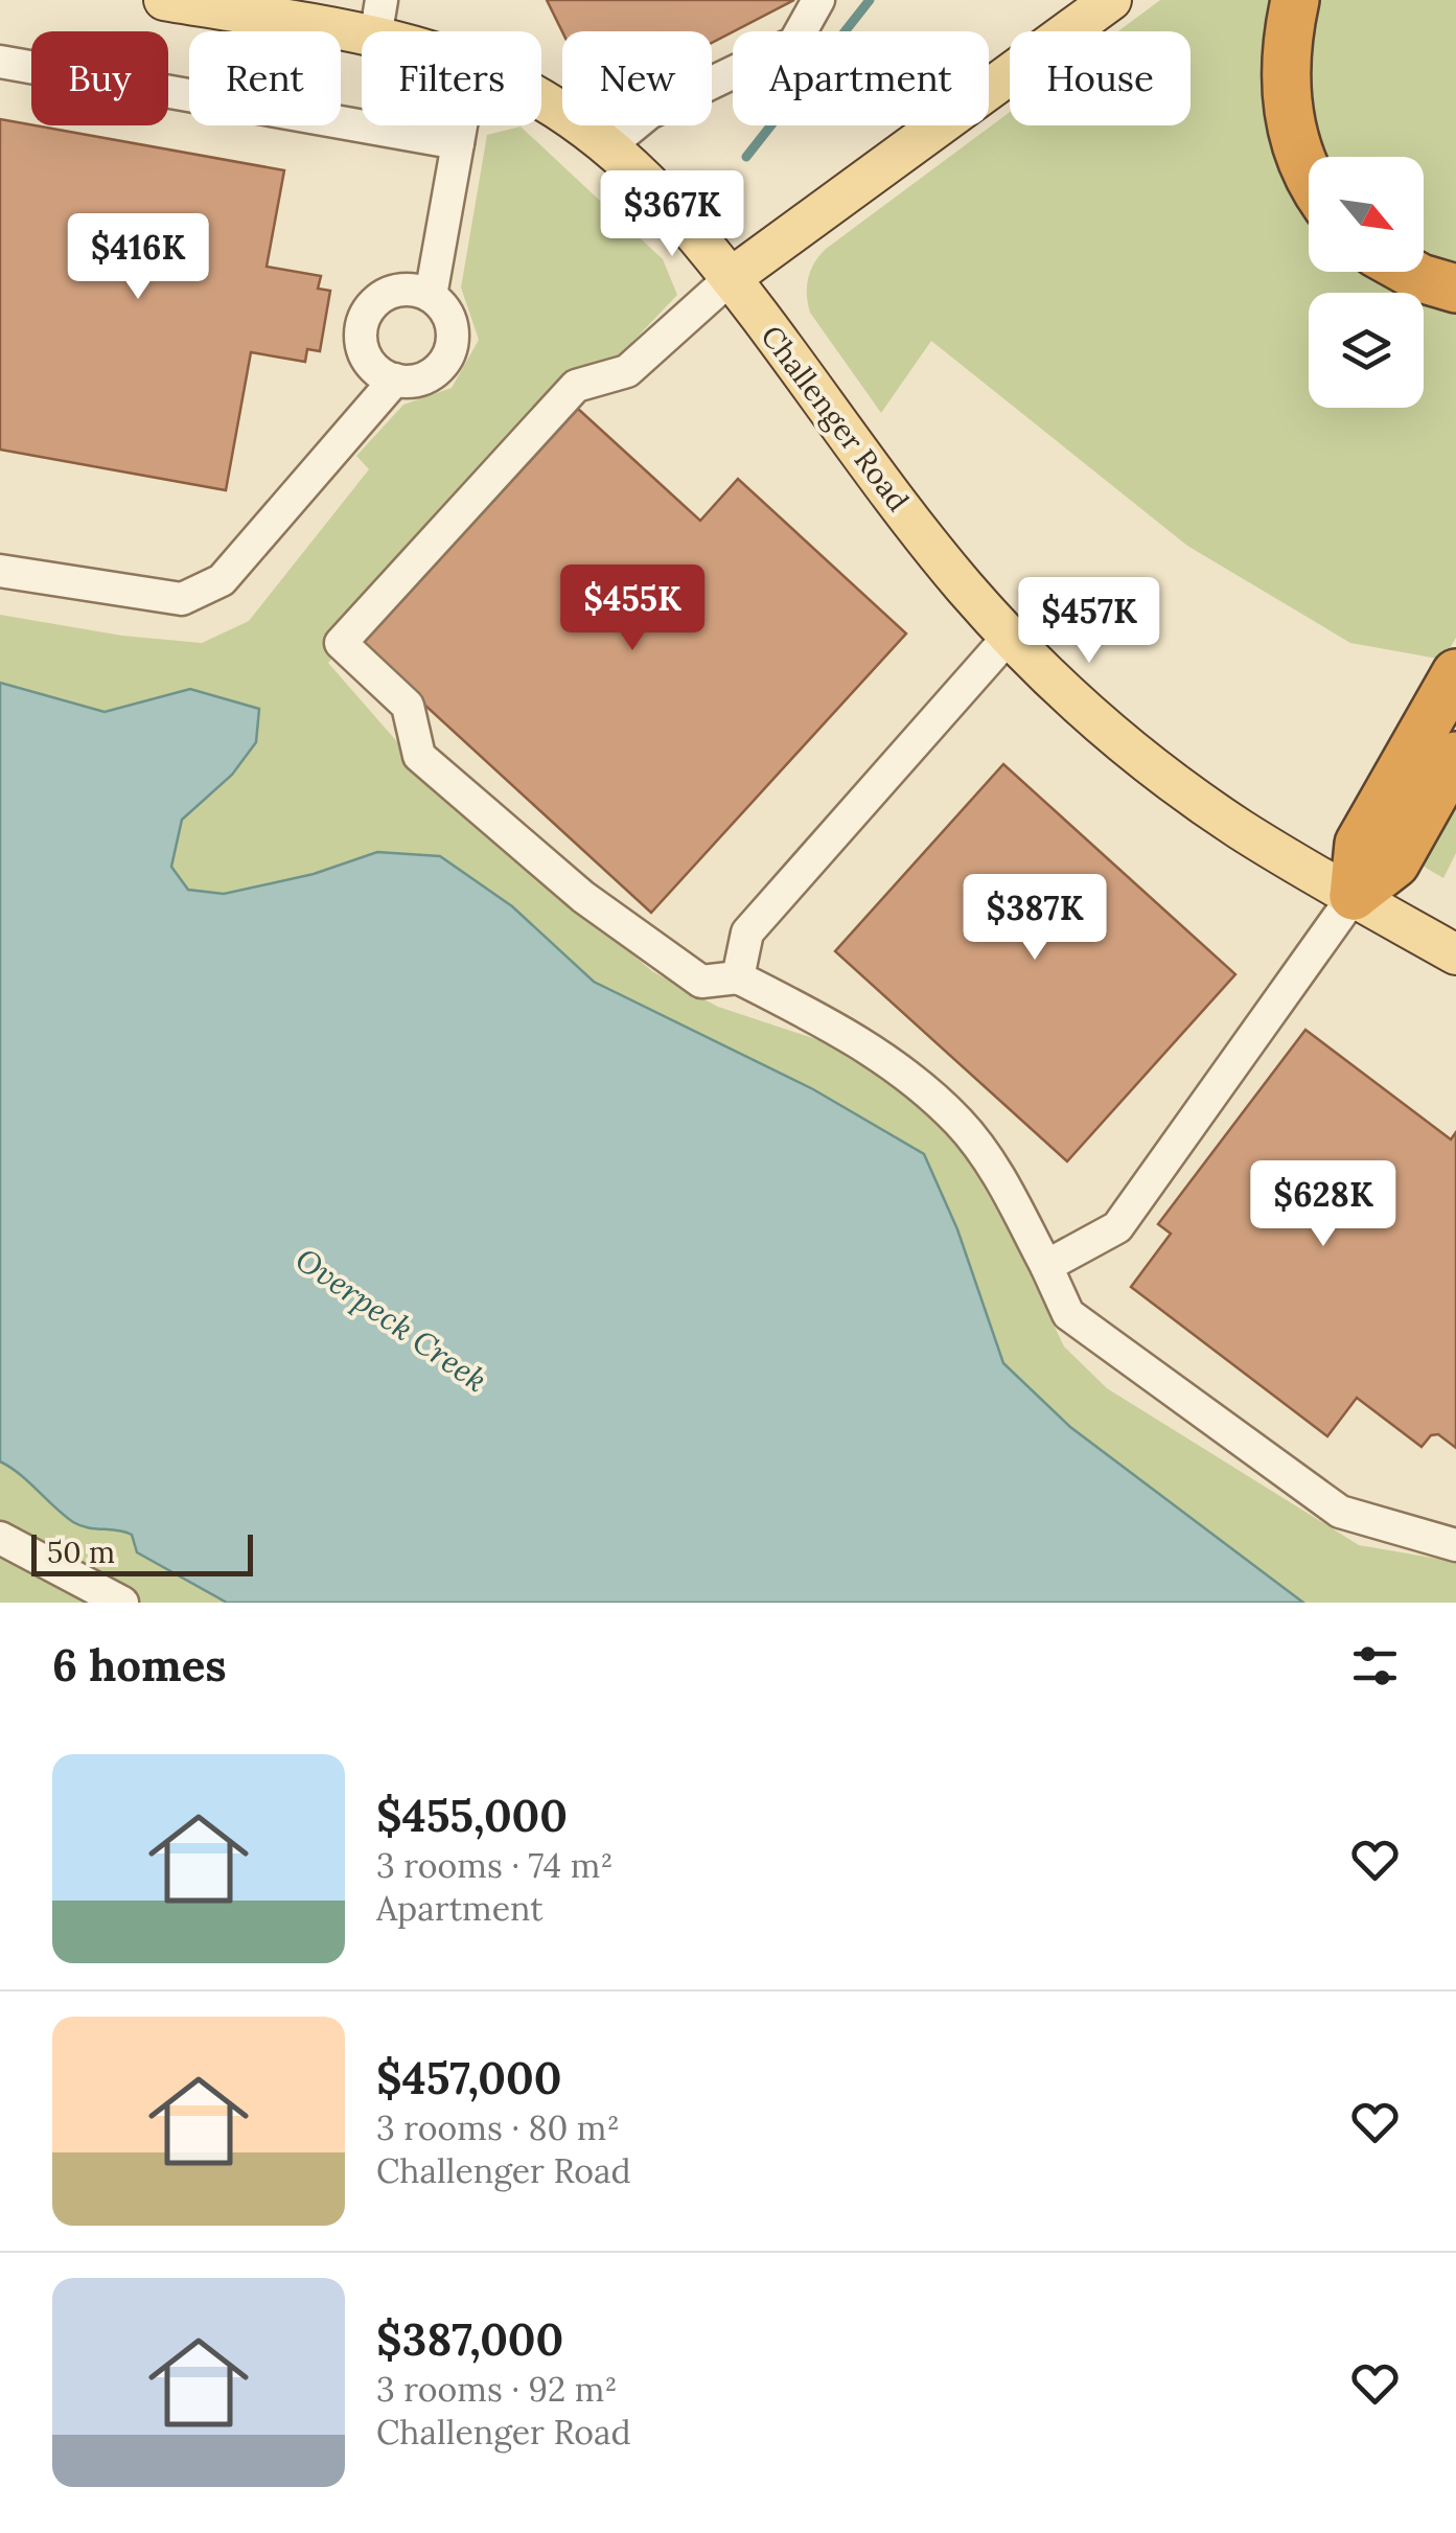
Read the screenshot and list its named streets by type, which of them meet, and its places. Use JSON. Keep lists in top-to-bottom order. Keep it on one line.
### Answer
{"streets":{"main road":["Challenger Road"]},"water":["Overpeck Creek"],"scale_bar":"50 m","north":"bottom right","page":{"chip":["Buy","Rent","Filters","New","Apartment","House"],"price":["$367K","$416K","$455K","$457K","$387K","$628K"],"scale":"50 m","heading":"6 homes","list":[{"name":"$455,000","note":"3 rooms · 74 m² · Apartment"},{"name":"$457,000","note":"3 rooms · 80 m² · Challenger Road"},{"name":"$387,000","note":"3 rooms · 92 m² · Challenger Road"}]}}
